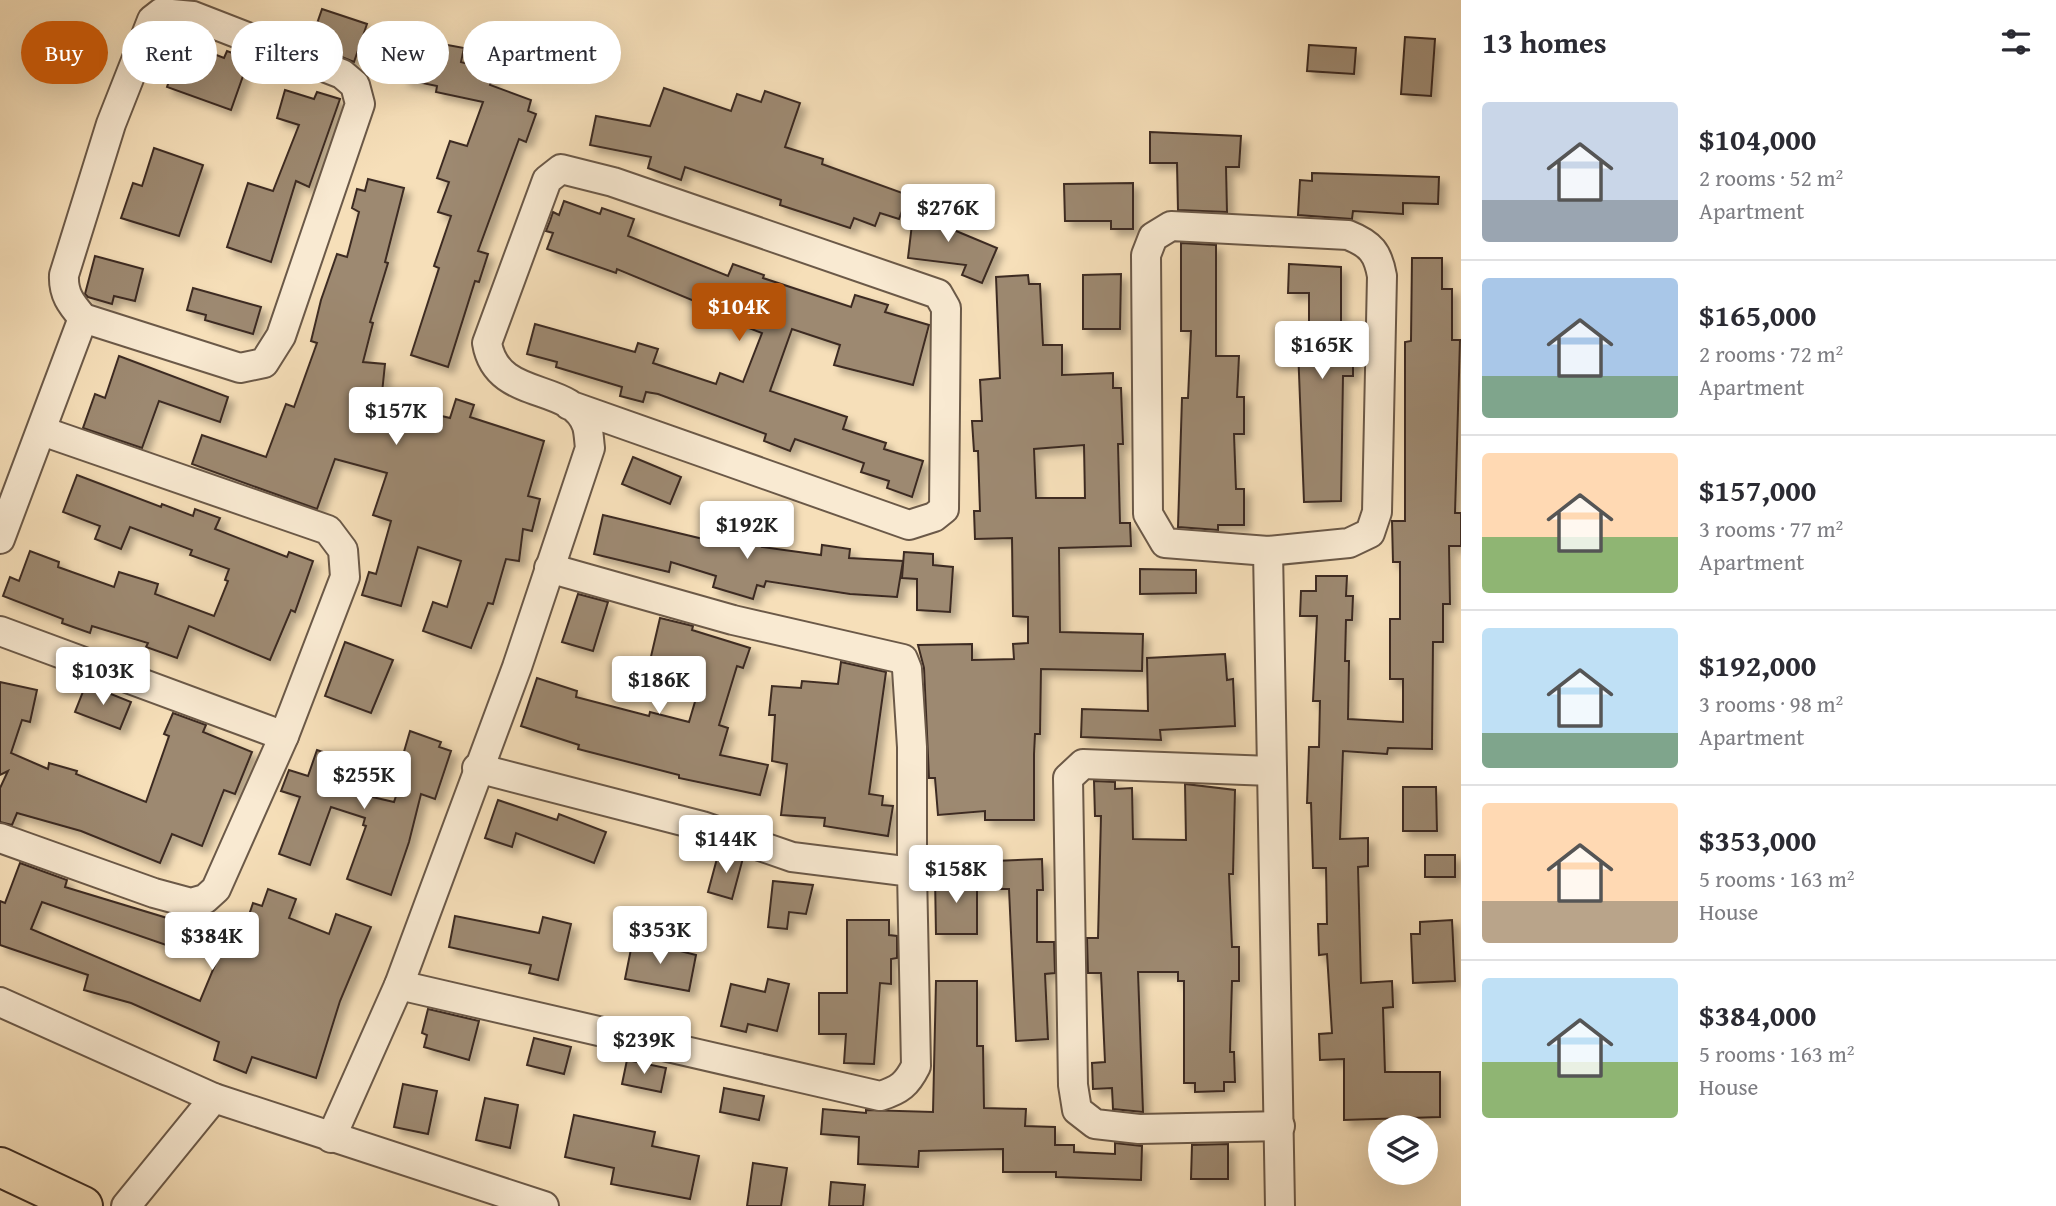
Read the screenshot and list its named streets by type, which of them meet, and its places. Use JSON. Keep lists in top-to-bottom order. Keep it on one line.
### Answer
{"page":{"heading":"13 homes","chip":["Buy","Rent","Filters","New","Apartment"],"list":[{"name":"$104,000","note":"2 rooms · 52 m² · Apartment"},{"name":"$165,000","note":"2 rooms · 72 m² · Apartment"},{"name":"$157,000","note":"3 rooms · 77 m² · Apartment"},{"name":"$192,000","note":"3 rooms · 98 m² · Apartment"},{"name":"$353,000","note":"5 rooms · 163 m² · House"},{"name":"$384,000","note":"5 rooms · 163 m² · House"}],"price":["$276K","$104K","$165K","$157K","$192K","$103K","$186K","$255K","$144K","$158K","$353K","$384K","$239K"]}}
